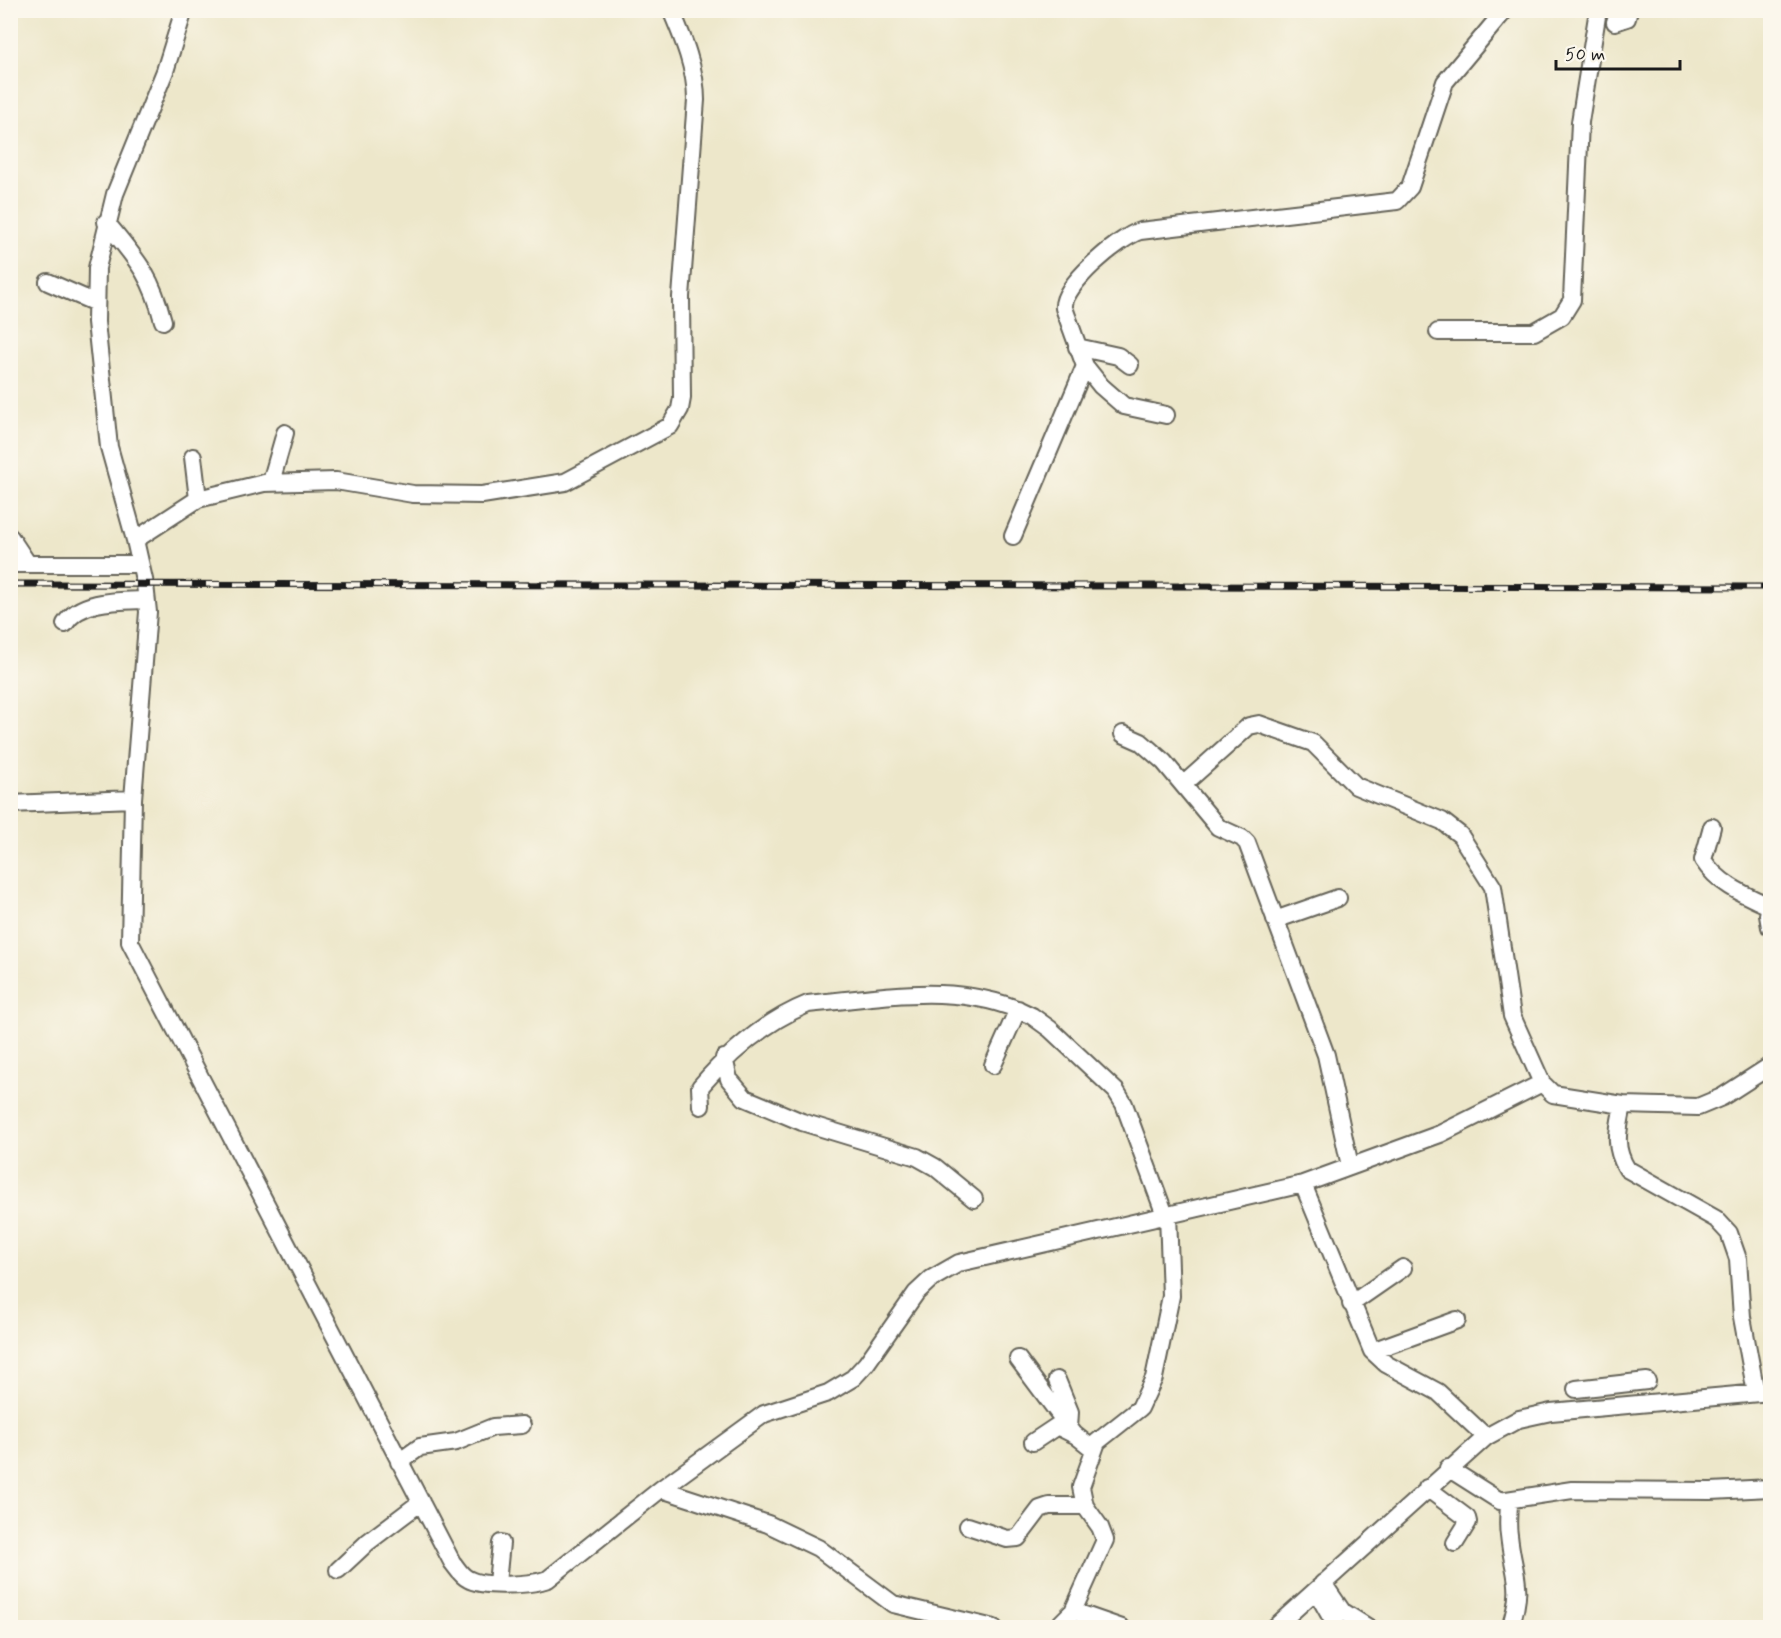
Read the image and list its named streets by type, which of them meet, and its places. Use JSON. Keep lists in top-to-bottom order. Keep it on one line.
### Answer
{"scale_bar":"50 m"}
